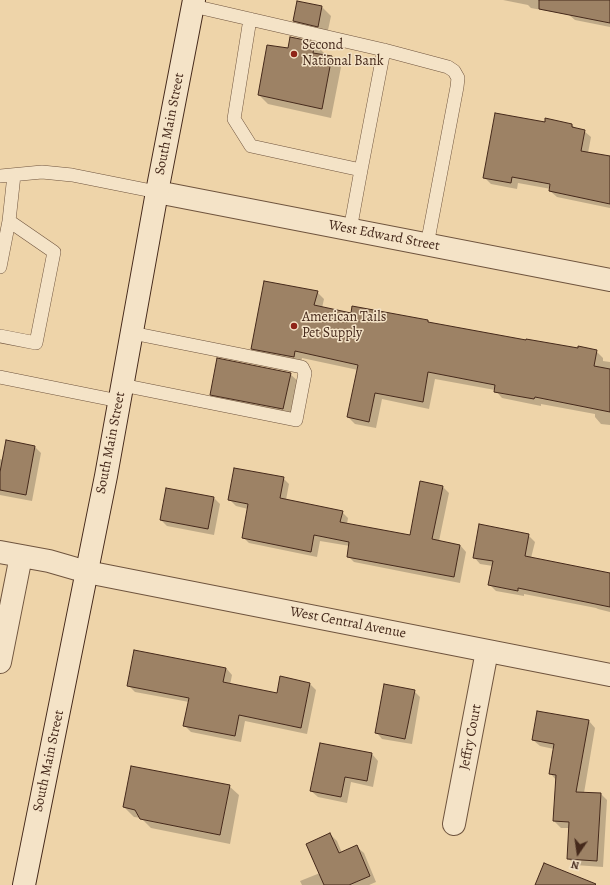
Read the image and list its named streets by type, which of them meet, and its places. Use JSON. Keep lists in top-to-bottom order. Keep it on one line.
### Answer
{"streets":{"street":["South Main Street","West Edward Street","West Central Avenue","Jeffry Court"]},"crossings":[["South Main Street","West Edward Street"],["South Main Street","West Central Avenue"],["West Central Avenue","Jeffry Court"]],"places":["Second National Bank","American Tails Pet Supply"],"north":"bottom"}
